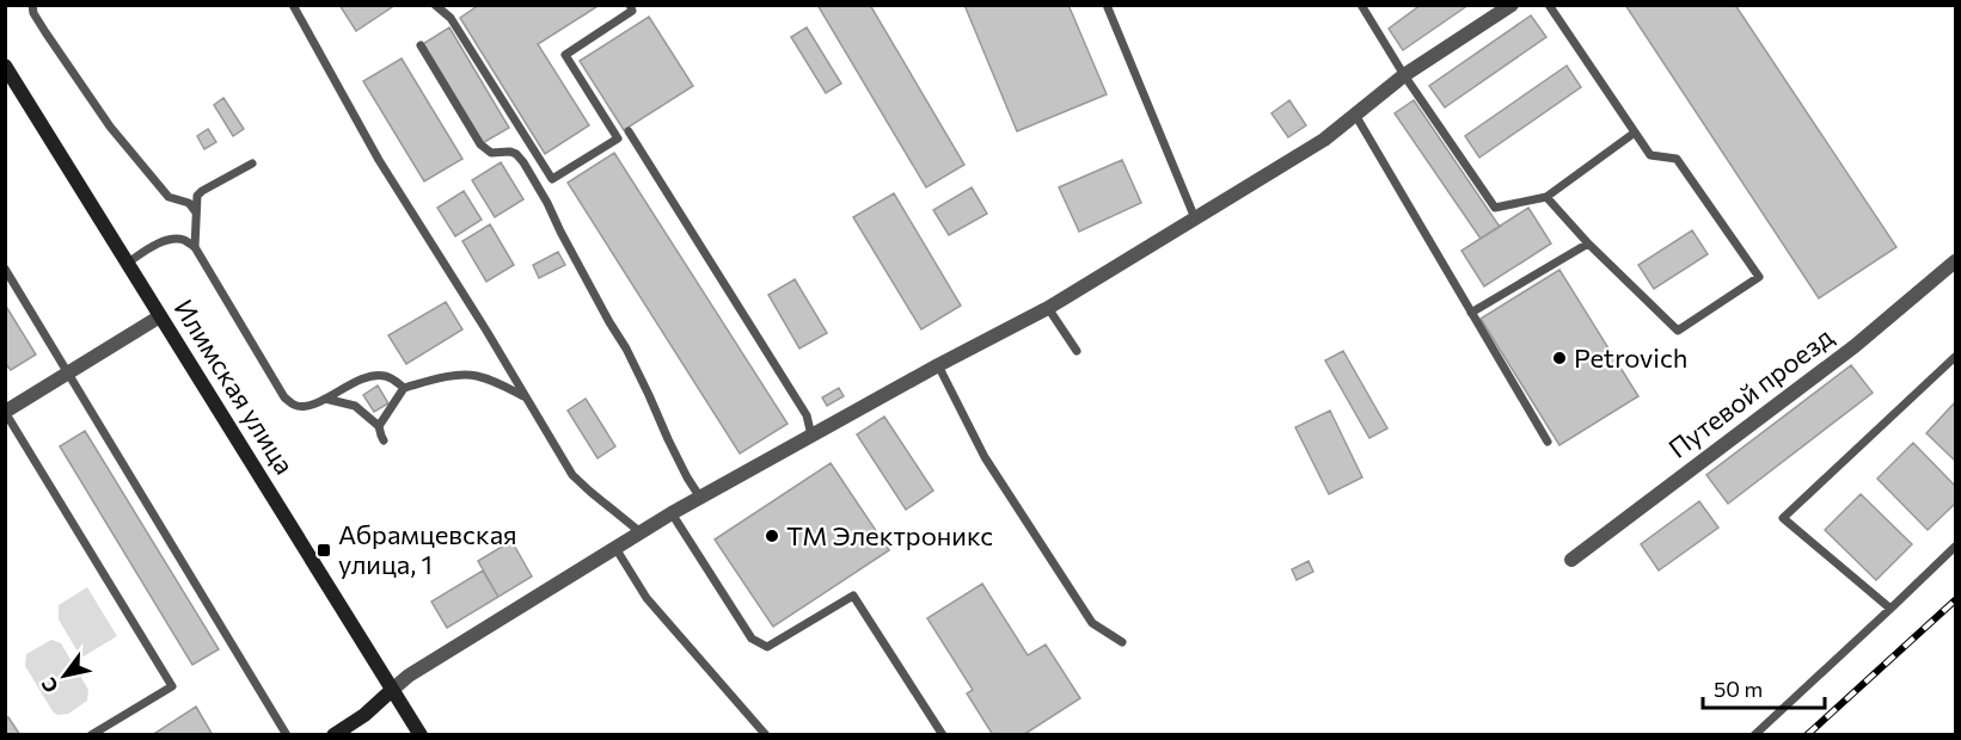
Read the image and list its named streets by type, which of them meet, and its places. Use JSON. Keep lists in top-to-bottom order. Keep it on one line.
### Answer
{"streets":{"street":["Илимская улица","Путевой проезд"]},"places":{"other":["Petrovich","ТМ Электроникс"],"transit":["Абрамцевская улица, 1"]},"scale_bar":"50 m","north":"bottom left"}
